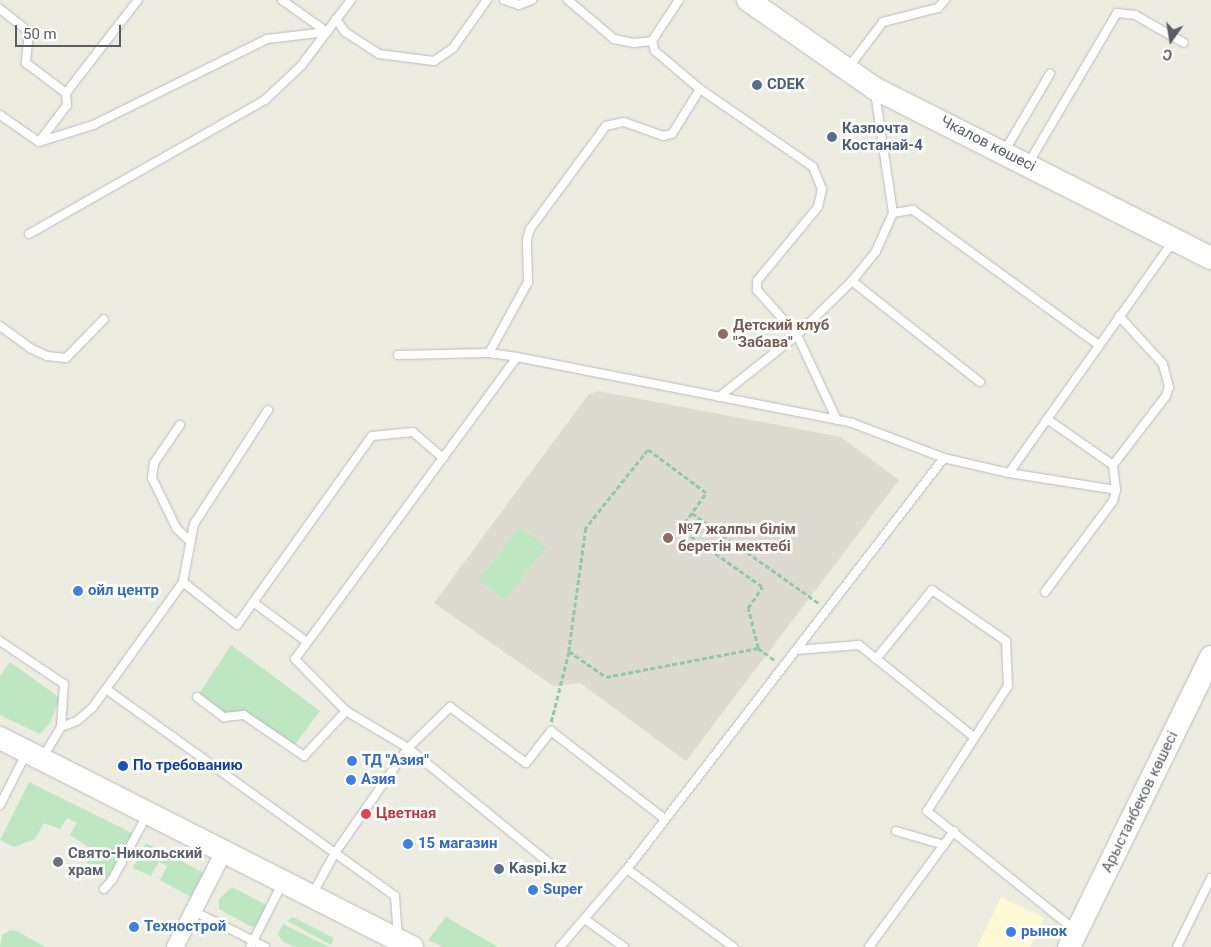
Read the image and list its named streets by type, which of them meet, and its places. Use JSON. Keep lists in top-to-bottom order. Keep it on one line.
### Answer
{"streets":{"street":["Чкалов көшесі","Арыстанбеков көшесі"]},"places":["CDEK","Казпочта Костанай-4","Детский клуб \"Забава\"","№7 жалпы білім беретін мектебі","ойл центр","ТД \"Азия\"","По требованию","Азия","Цветная","15 магазин","Свято-Никольский храм","Kaspi.kz","Super","Технострой","рынок"],"scale_bar":"50 m","north":"bottom"}
